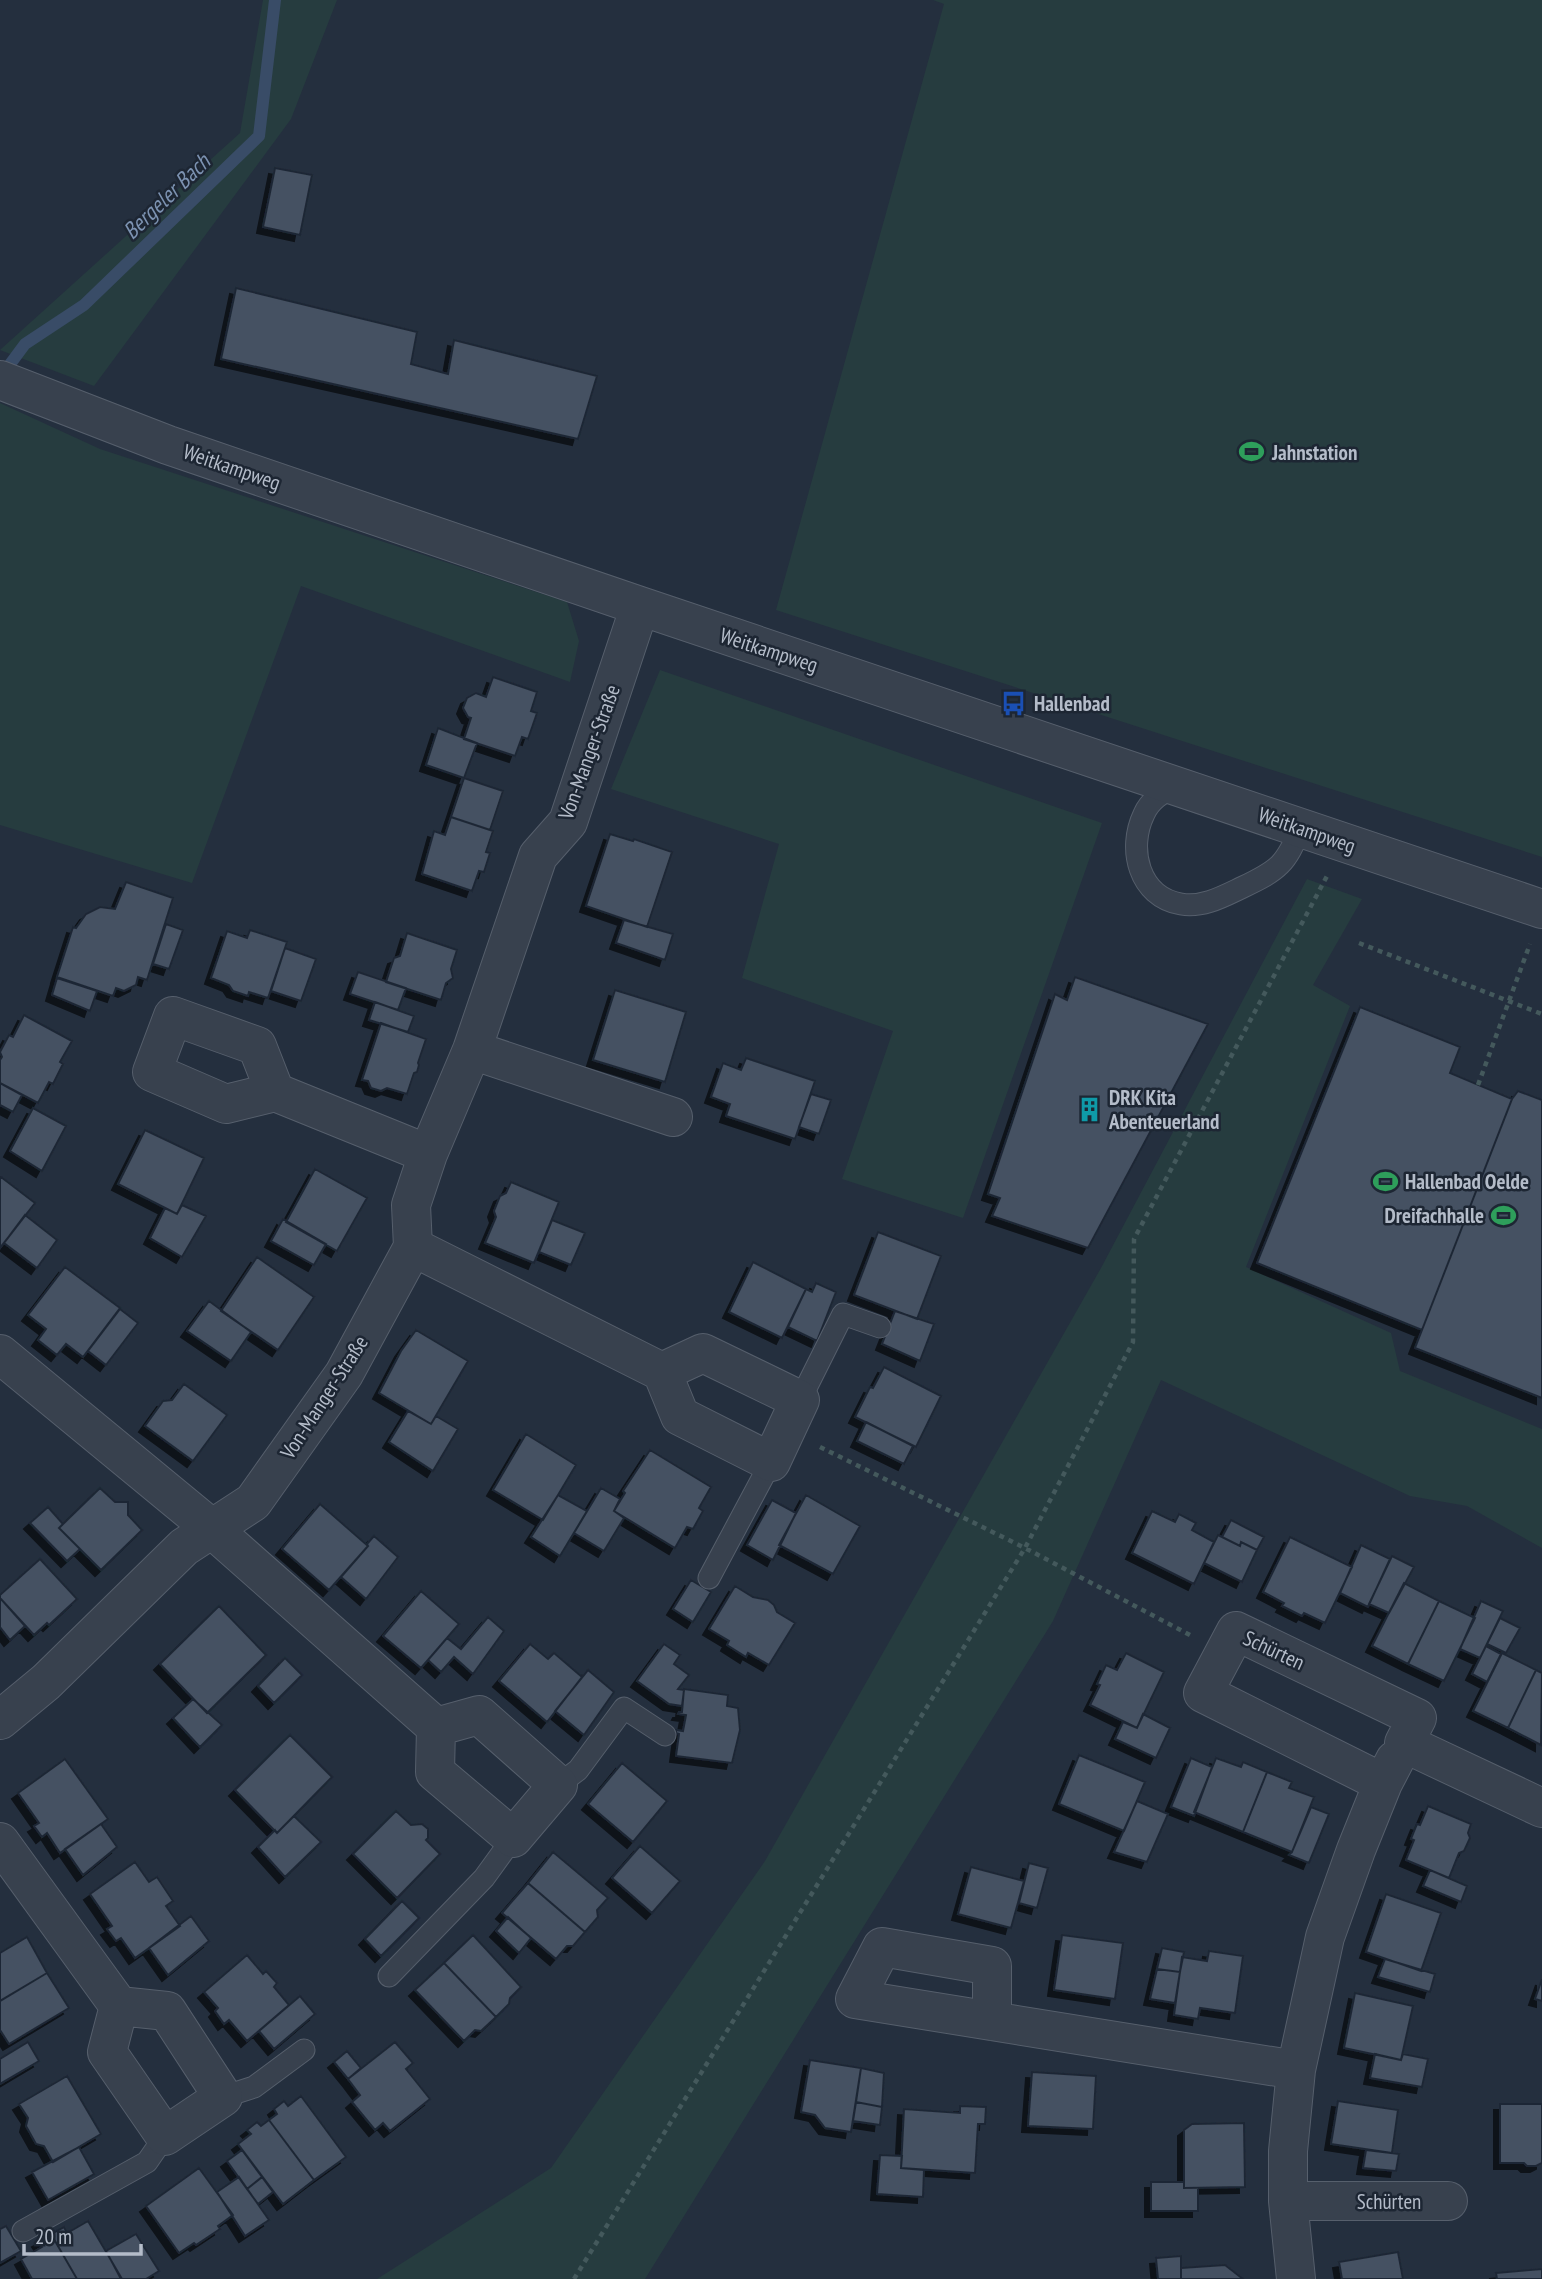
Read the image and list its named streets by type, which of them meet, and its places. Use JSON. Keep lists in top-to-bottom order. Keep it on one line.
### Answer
{"streets":{"street":["Weitkampweg","Von-Manger-Straße","Schürten"]},"crossings":[["Weitkampweg","Von-Manger-Straße"]],"water":["Bergeler Bach"],"places":{"sports":["Jahnstation","Hallenbad Oelde","Dreifachhalle"],"bus stop":["Hallenbad"],"building":["DRK Kita Abenteuerland"]},"scale_bar":"20 m"}
